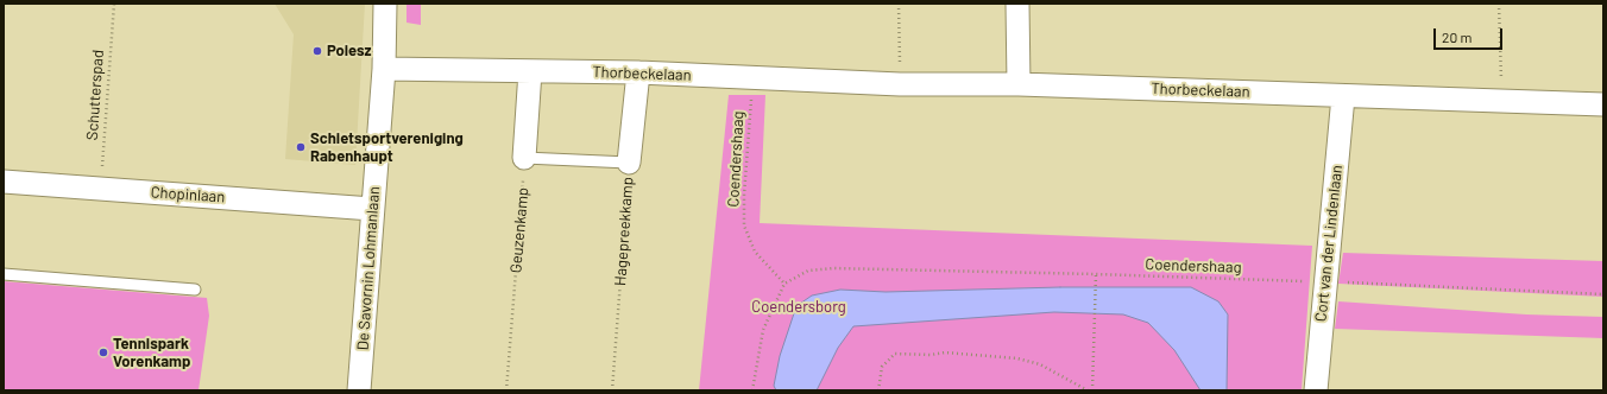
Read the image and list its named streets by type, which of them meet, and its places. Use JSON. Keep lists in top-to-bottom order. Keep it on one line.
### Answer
{"streets":{"street":["Thorbeckelaan","Chopinlaan","Hagepreekkamp","Cort van der Lindenlaan","De Savornin Lohmanlaan"],"path":["Schutterspad","Coendershaag","Geuzenkamp"]},"crossings":[["Thorbeckelaan","Coendershaag"],["Thorbeckelaan","Hagepreekkamp"],["Thorbeckelaan","Cort van der Lindenlaan"],["Thorbeckelaan","De Savornin Lohmanlaan"],["Schutterspad","Chopinlaan"],["Coendershaag","Cort van der Lindenlaan"],["Chopinlaan","De Savornin Lohmanlaan"]],"parks":["Coendersborg"],"places":["Poiesz","Schietsportvereniging Rabenhaupt","Tennispark Vorenkamp"],"scale_bar":"20 m"}
